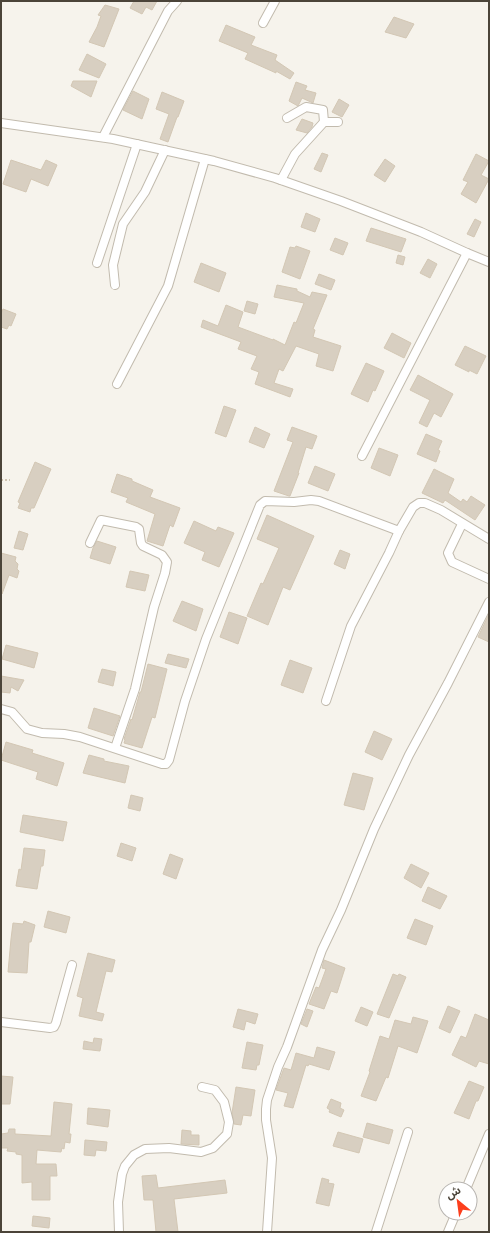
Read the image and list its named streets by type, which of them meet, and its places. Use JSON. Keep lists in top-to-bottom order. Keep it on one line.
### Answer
{"north":"top left"}
